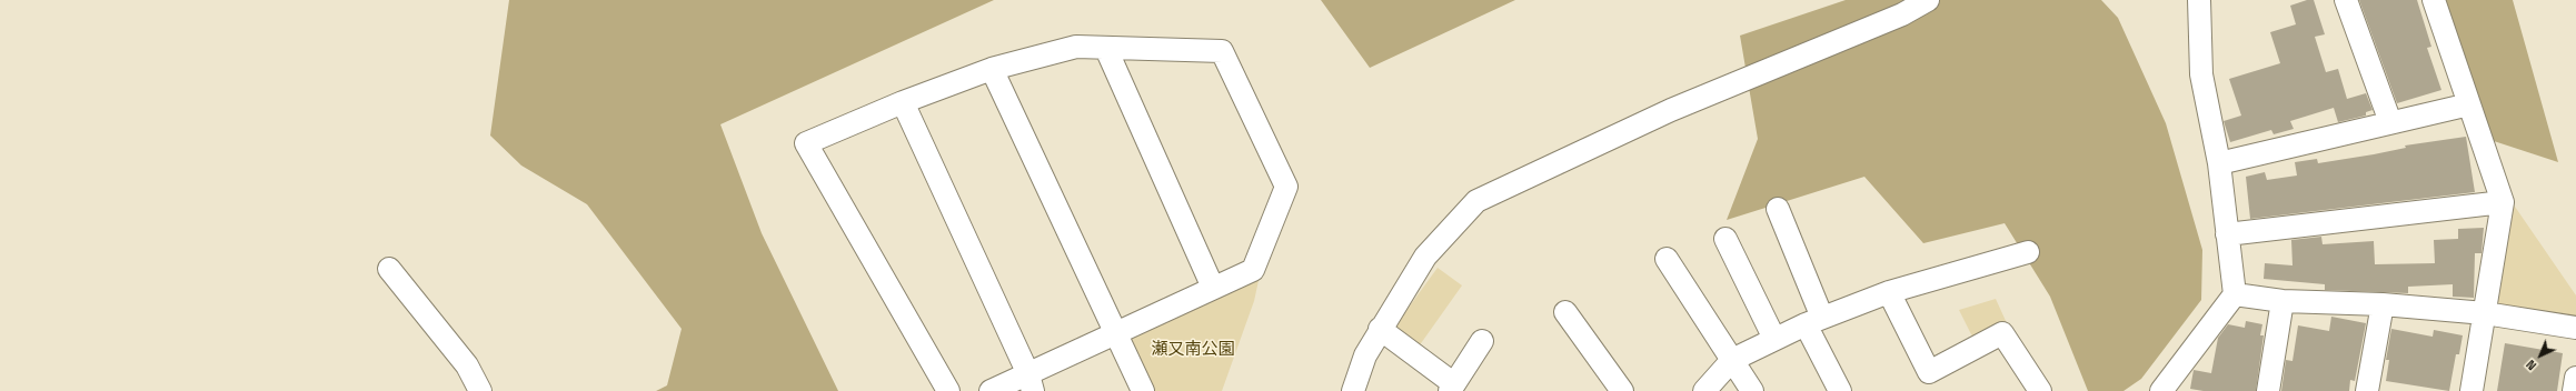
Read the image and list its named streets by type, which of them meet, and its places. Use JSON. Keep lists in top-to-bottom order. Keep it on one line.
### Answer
{"parks":["瀬又南公園"],"north":"bottom left"}
